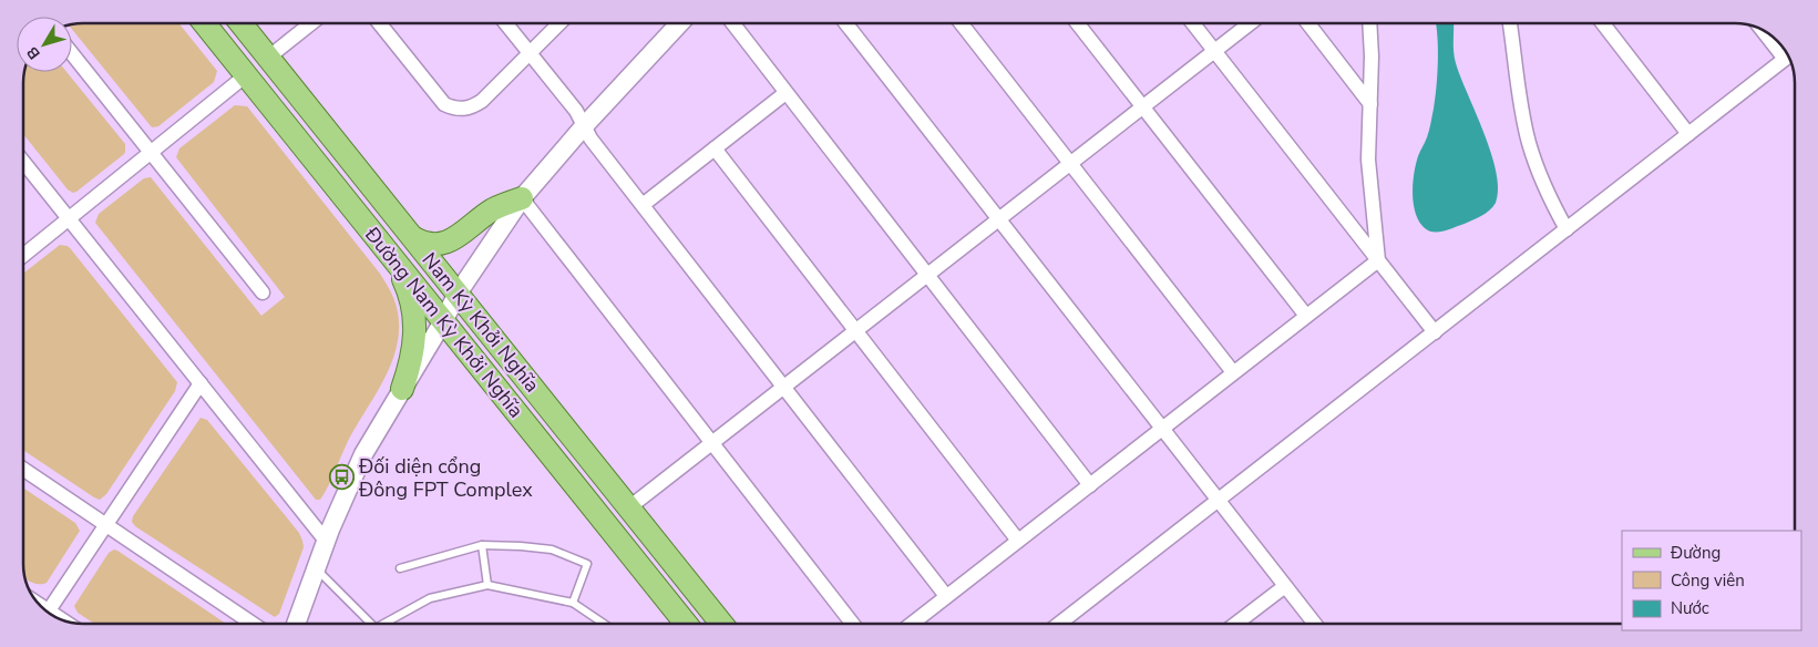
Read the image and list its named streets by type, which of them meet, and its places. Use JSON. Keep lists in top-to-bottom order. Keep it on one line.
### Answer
{"streets":{"main road":["Đường Nam Kỳ Khởi Nghĩa","Nam Kỳ Khởi Nghĩa"]},"places":{"bus stop":["Đối diện cổng Đông FPT Complex"]},"legend":["Đường","Công viên","Nước"],"north":"bottom left"}
